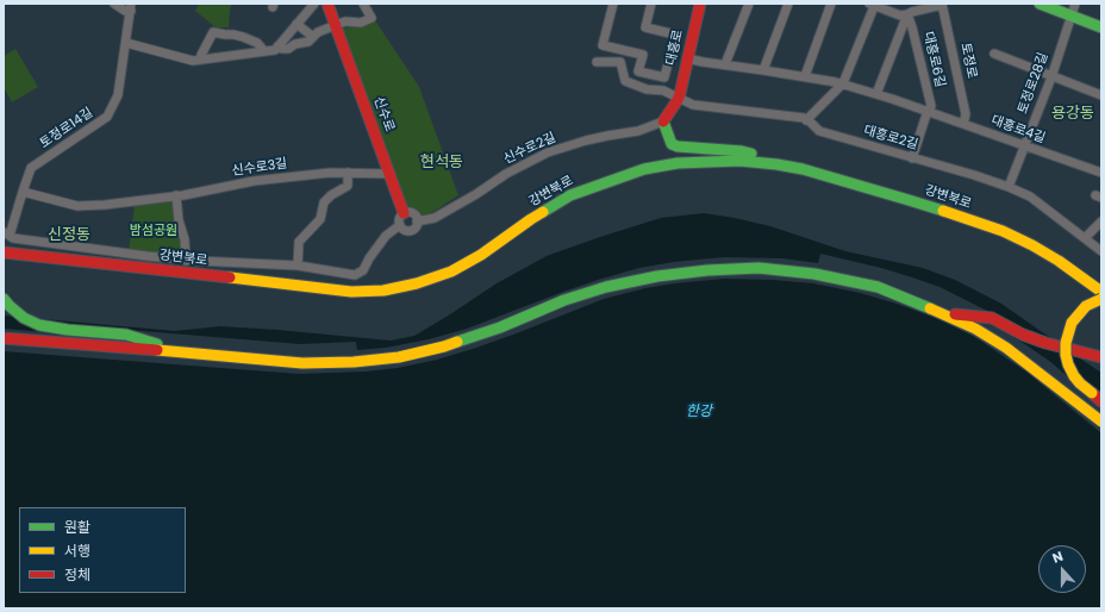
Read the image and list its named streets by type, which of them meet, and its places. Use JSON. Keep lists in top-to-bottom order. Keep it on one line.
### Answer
{"streets":{"main road":["대흥로","신수로","강변북로"],"street":["대흥로6길","토정로","토정로28길","토정로14길","대흥로4길","대흥로2길","신수로2길","신수로3길"]},"crossings":[["대흥로","대흥로4길"],["대흥로","대흥로2길"],["대흥로","신수로2길"],["대흥로6길","대흥로4길"],["토정로","대흥로4길"],["토정로28길","대흥로4길"],["토정로28길","대흥로2길"],["신수로","신수로2길"],["신수로","신수로3길"],["토정로14길","신수로3길"]],"districts":["용강동","현석동","신정동"],"water":["한강"],"parks":["밤섬공원"],"legend":["원활","서행","정체"],"north":"top"}
